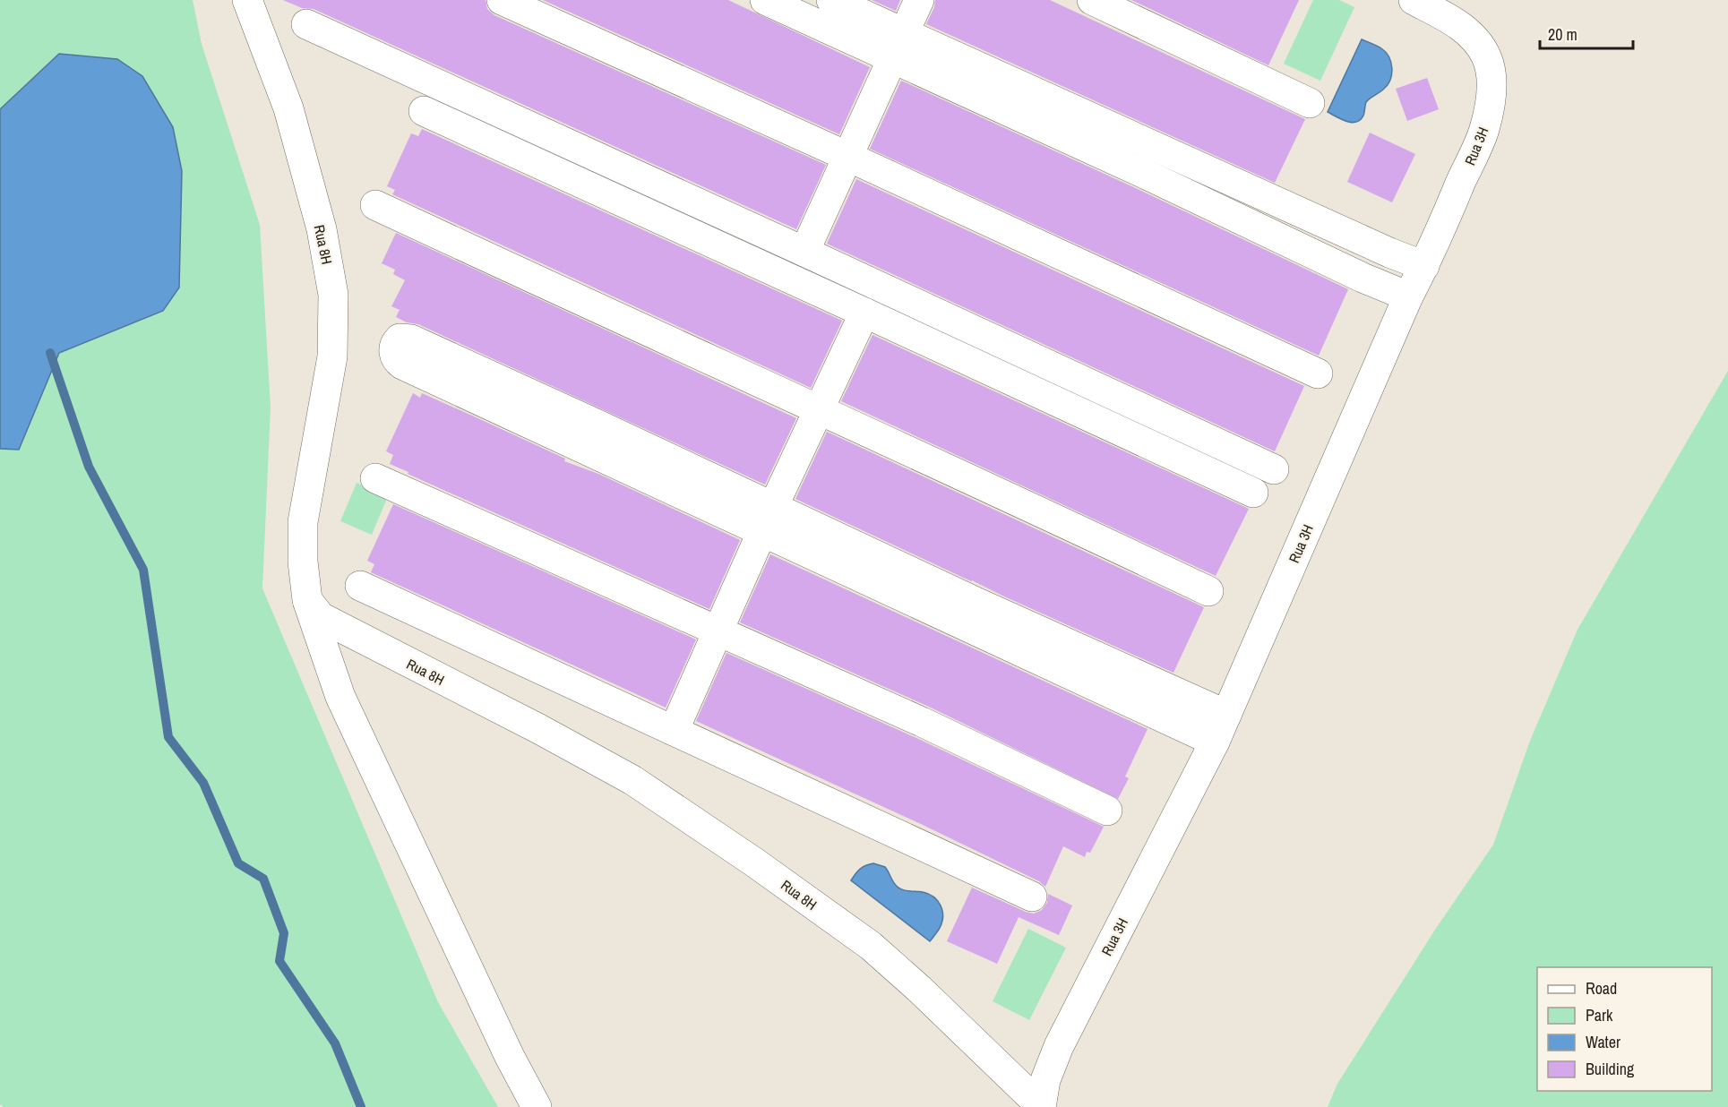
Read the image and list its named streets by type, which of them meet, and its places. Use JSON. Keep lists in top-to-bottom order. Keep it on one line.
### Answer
{"streets":{"street":["Rua 3H","Rua 8H"]},"crossings":[["Rua 3H","Rua 8H"]],"legend":["Road","Park","Water","Building"],"scale_bar":"20 m"}
